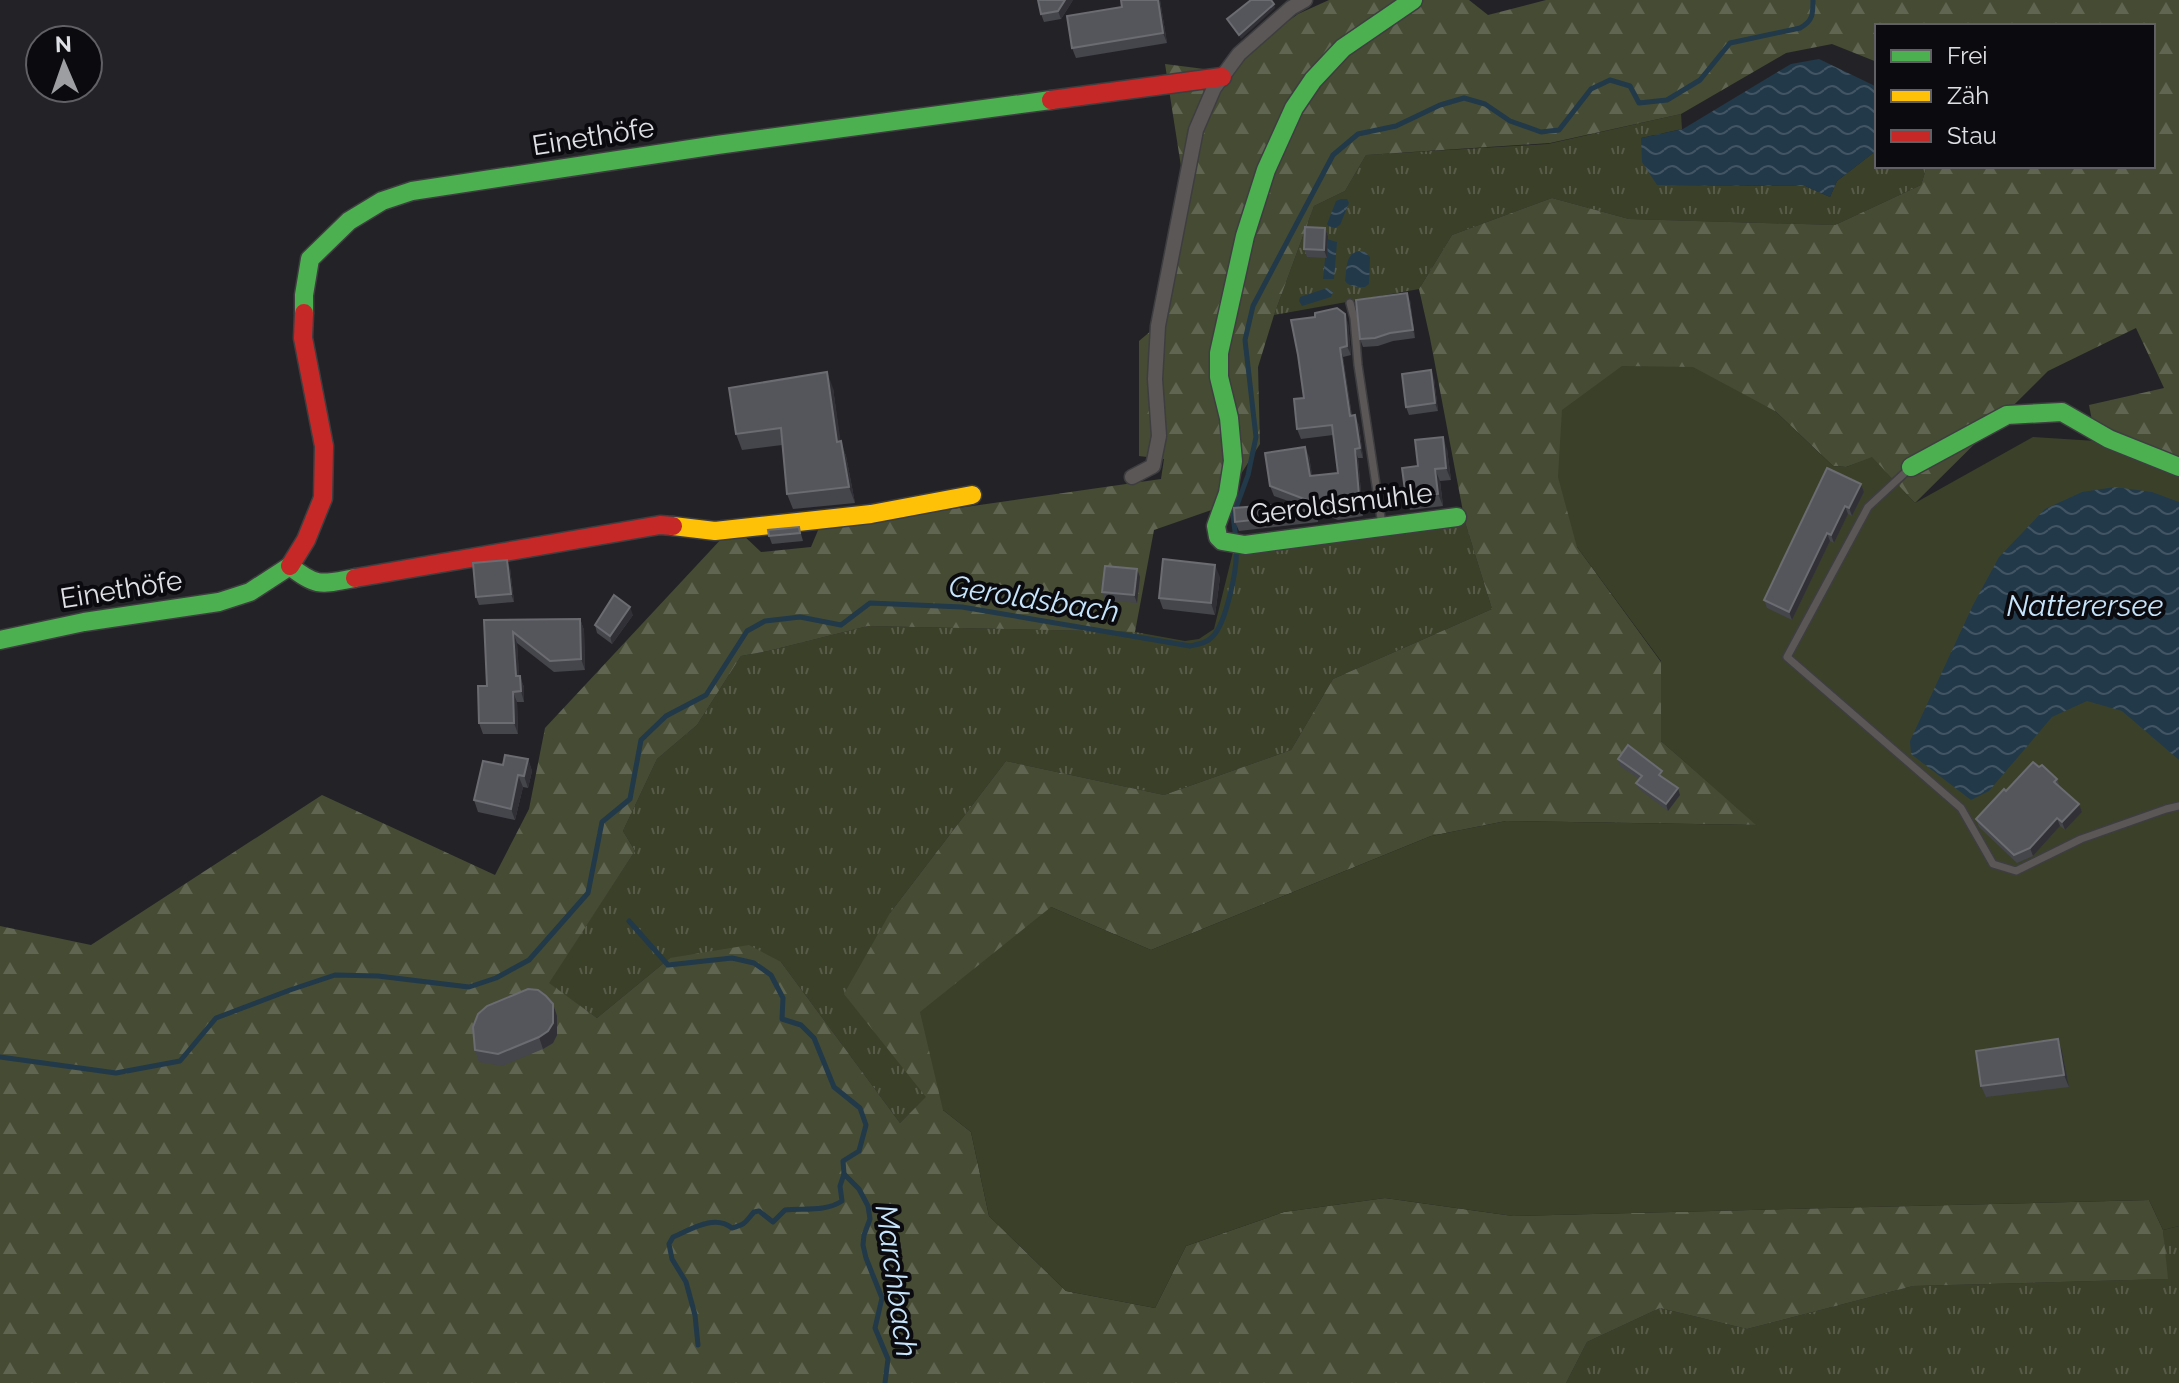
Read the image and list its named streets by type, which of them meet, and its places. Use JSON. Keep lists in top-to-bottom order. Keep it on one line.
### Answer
{"streets":{"street":["Einethöfe","Geroldsmühle"]},"water":["Geroldsbach","Natterersee","Marchbach"],"legend":["Frei","Zäh","Stau"],"north":"top"}
